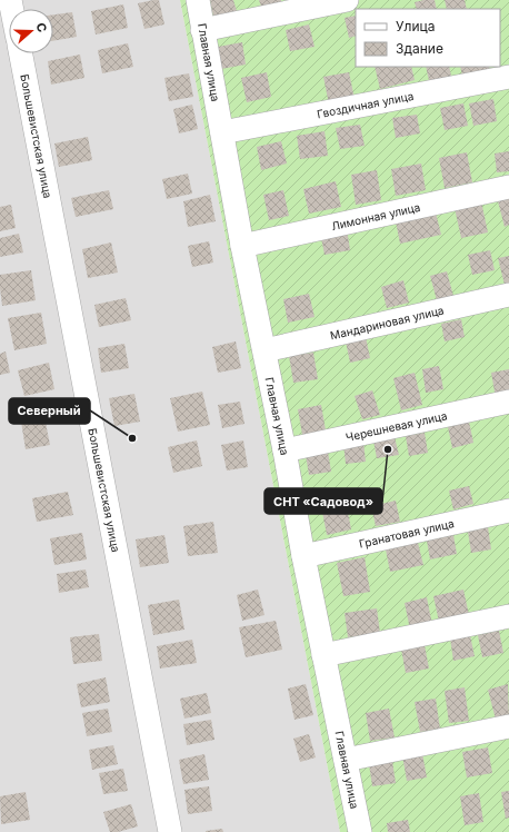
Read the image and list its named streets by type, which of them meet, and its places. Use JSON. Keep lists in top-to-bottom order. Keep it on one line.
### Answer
{"streets":{"street":["Главная улица","Гвоздичная улица","Большевистская улица","Лимонная улица","Мандариновая улица","Черешневая улица","Гранатовая улица"]},"crossings":[["Главная улица","Гвоздичная улица"],["Главная улица","Лимонная улица"],["Главная улица","Мандариновая улица"],["Главная улица","Черешневая улица"],["Главная улица","Гранатовая улица"]],"places":["Северный","СНТ «Садовод»"],"legend":["Улица","Здание"],"north":"right"}
